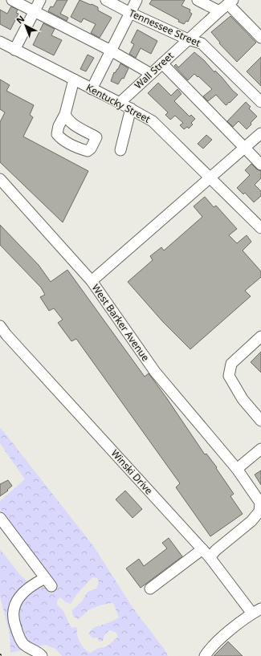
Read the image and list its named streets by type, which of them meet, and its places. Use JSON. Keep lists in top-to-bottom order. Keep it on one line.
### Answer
{"streets":{"street":["Tennessee Street","Wall Street","Kentucky Street","West Barker Avenue","Winski Drive"]},"crossings":[["Tennessee Street","Wall Street"],["Wall Street","Kentucky Street"],["Kentucky Street","West Barker Avenue"],["West Barker Avenue","Winski Drive"]],"north":"top left"}
